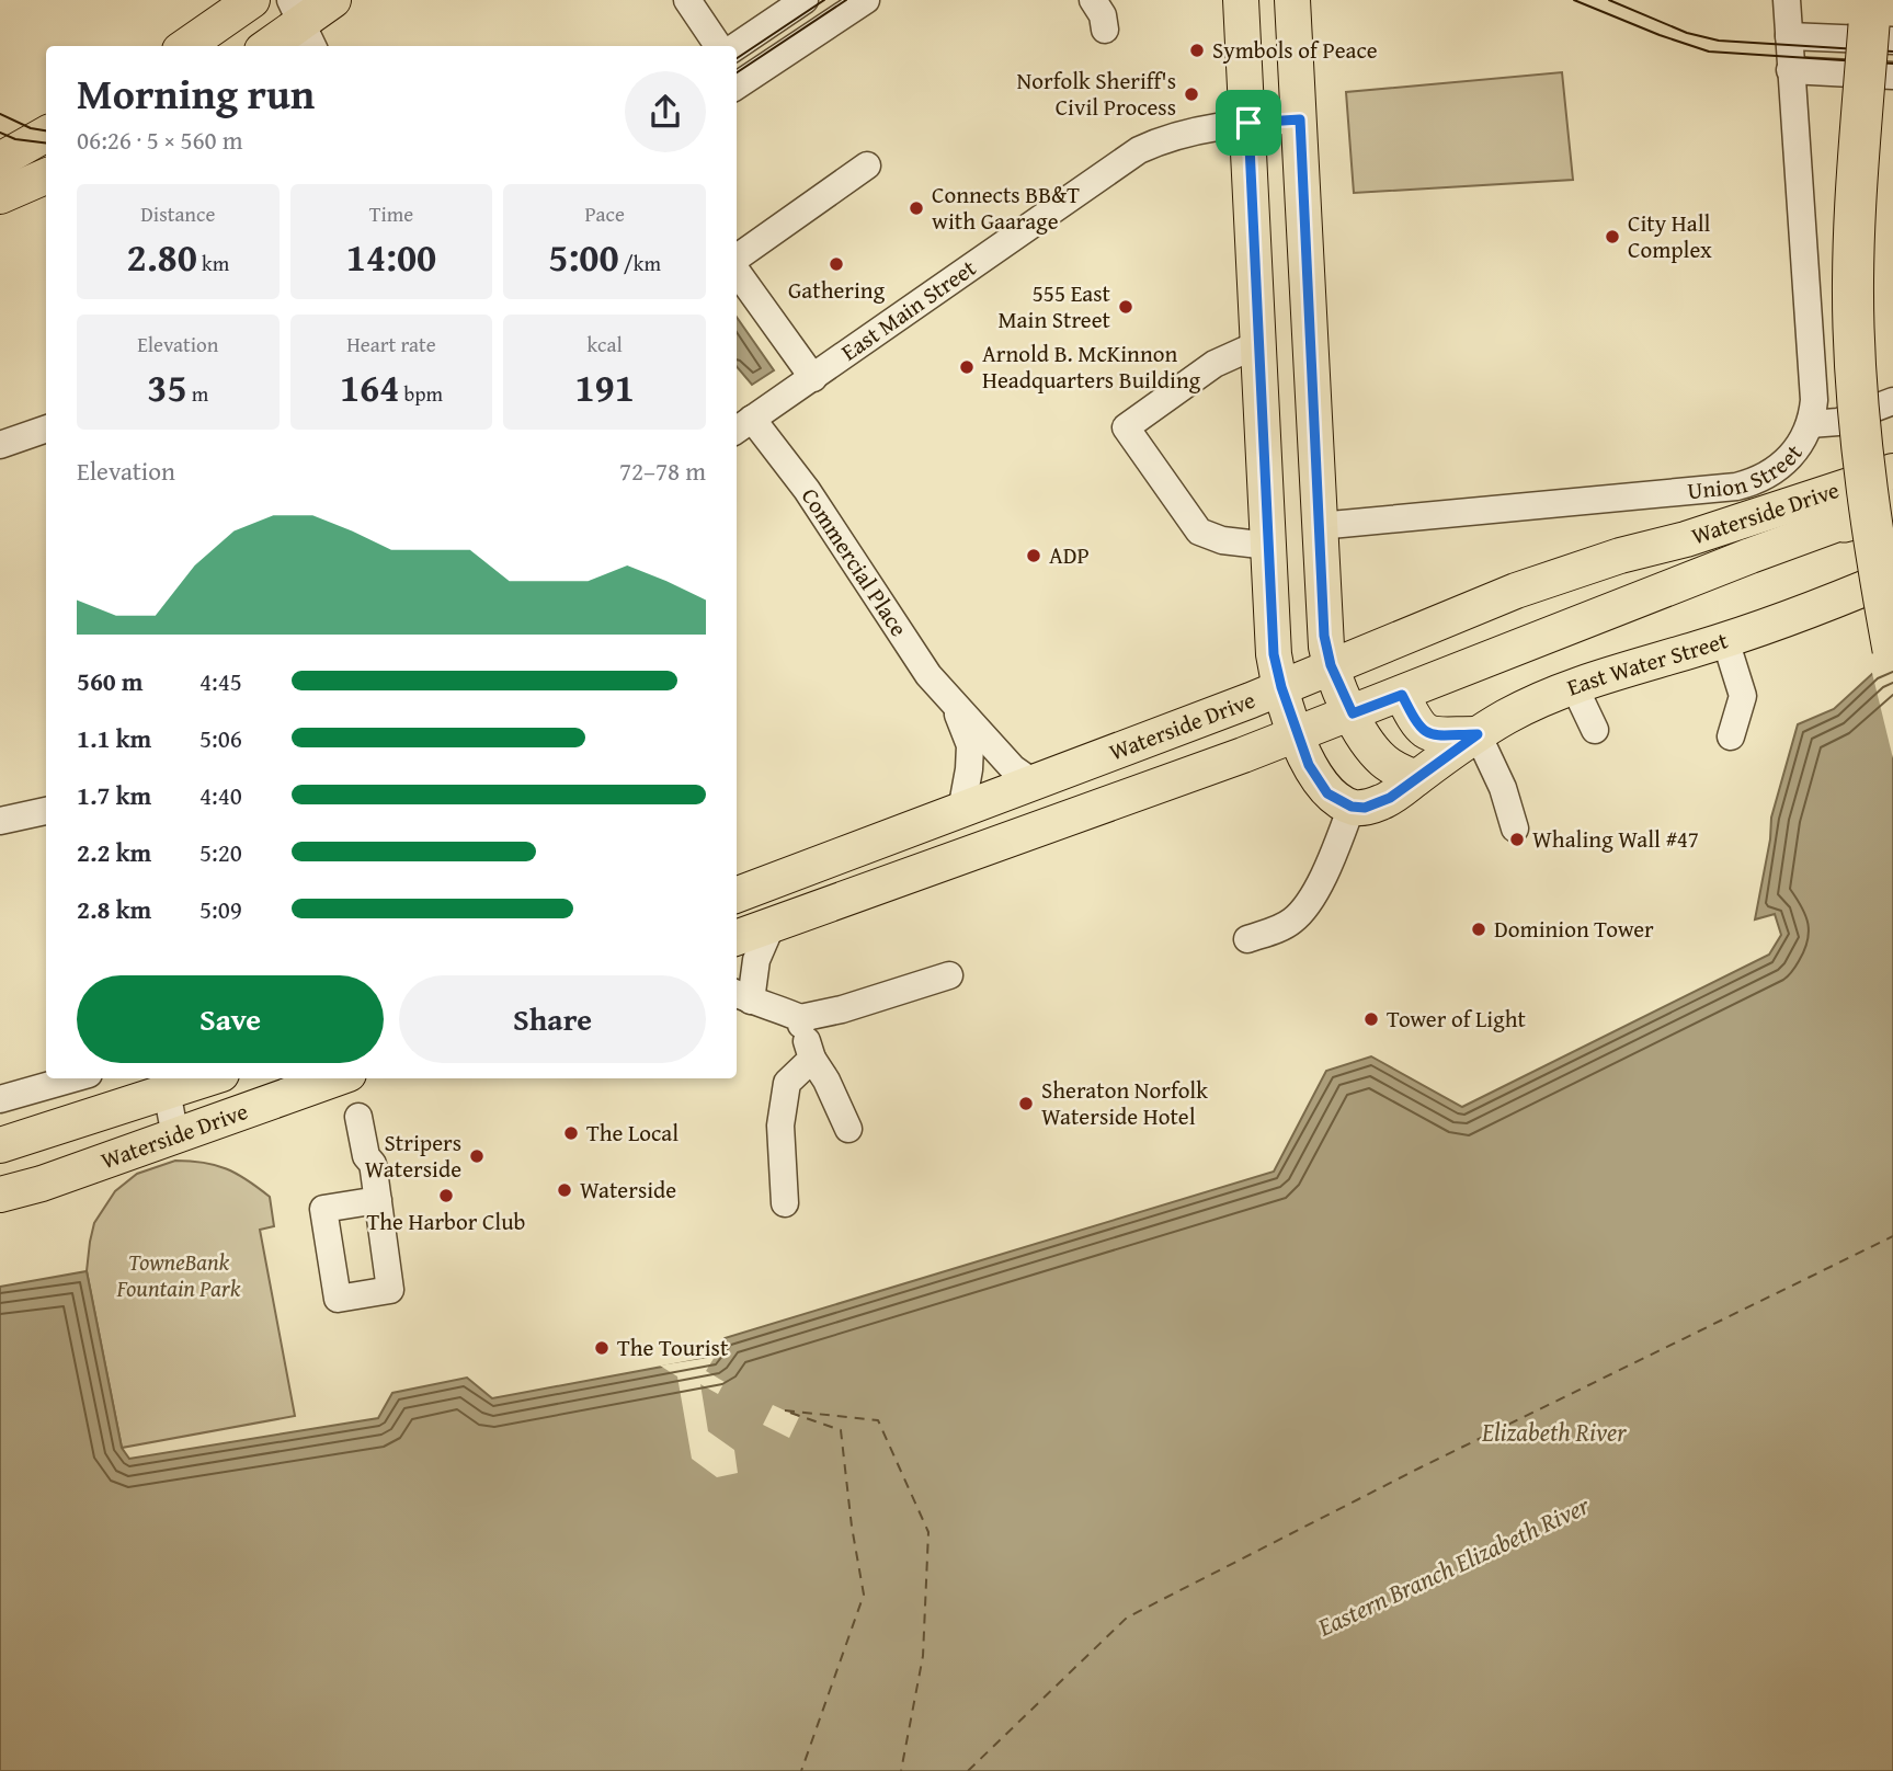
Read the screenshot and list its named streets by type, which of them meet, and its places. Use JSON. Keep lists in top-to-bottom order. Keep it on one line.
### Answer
{"streets":{"main road":["Waterside Drive","East Water Street"],"street":["East Main Street","Union Street","Commercial Place"]},"crossings":[["East Main Street","Commercial Place"],["Waterside Drive","Commercial Place"]],"water":["Elizabeth River","Eastern Branch Elizabeth River"],"parks":["TowneBank Fountain Park"],"places":["Symbols of Peace","Norfolk Sheriff's Civil Process","Connects BB&T with Gaarage","City Hall Complex","Gathering","555 East Main Street","Arnold B. McKinnon Headquarters Building","ADP","Whaling Wall #47","Dominion Tower","Tower of Light","Sheraton Norfolk Waterside Hotel","The Local","Stripers Waterside","Waterside","The Harbor Club","The Tourist"],"page":{"heading":["Morning run","06:26 · 5 × 560 m"],"stats":[["Distance","2.80 km"],["Time","14:00"],["Pace","5:00 /km"],["Elevation","35 m"],["Heart rate","164 bpm"],["kcal","191"]],"chart":["Elevation","72–78 m"],"list":[{"name":"560 m","note":"4:45"},{"name":"1.1 km","note":"5:06"},{"name":"1.7 km","note":"4:40"},{"name":"2.2 km","note":"5:20"},{"name":"2.8 km","note":"5:09"}],"buttons":["Save","Share"]}}
